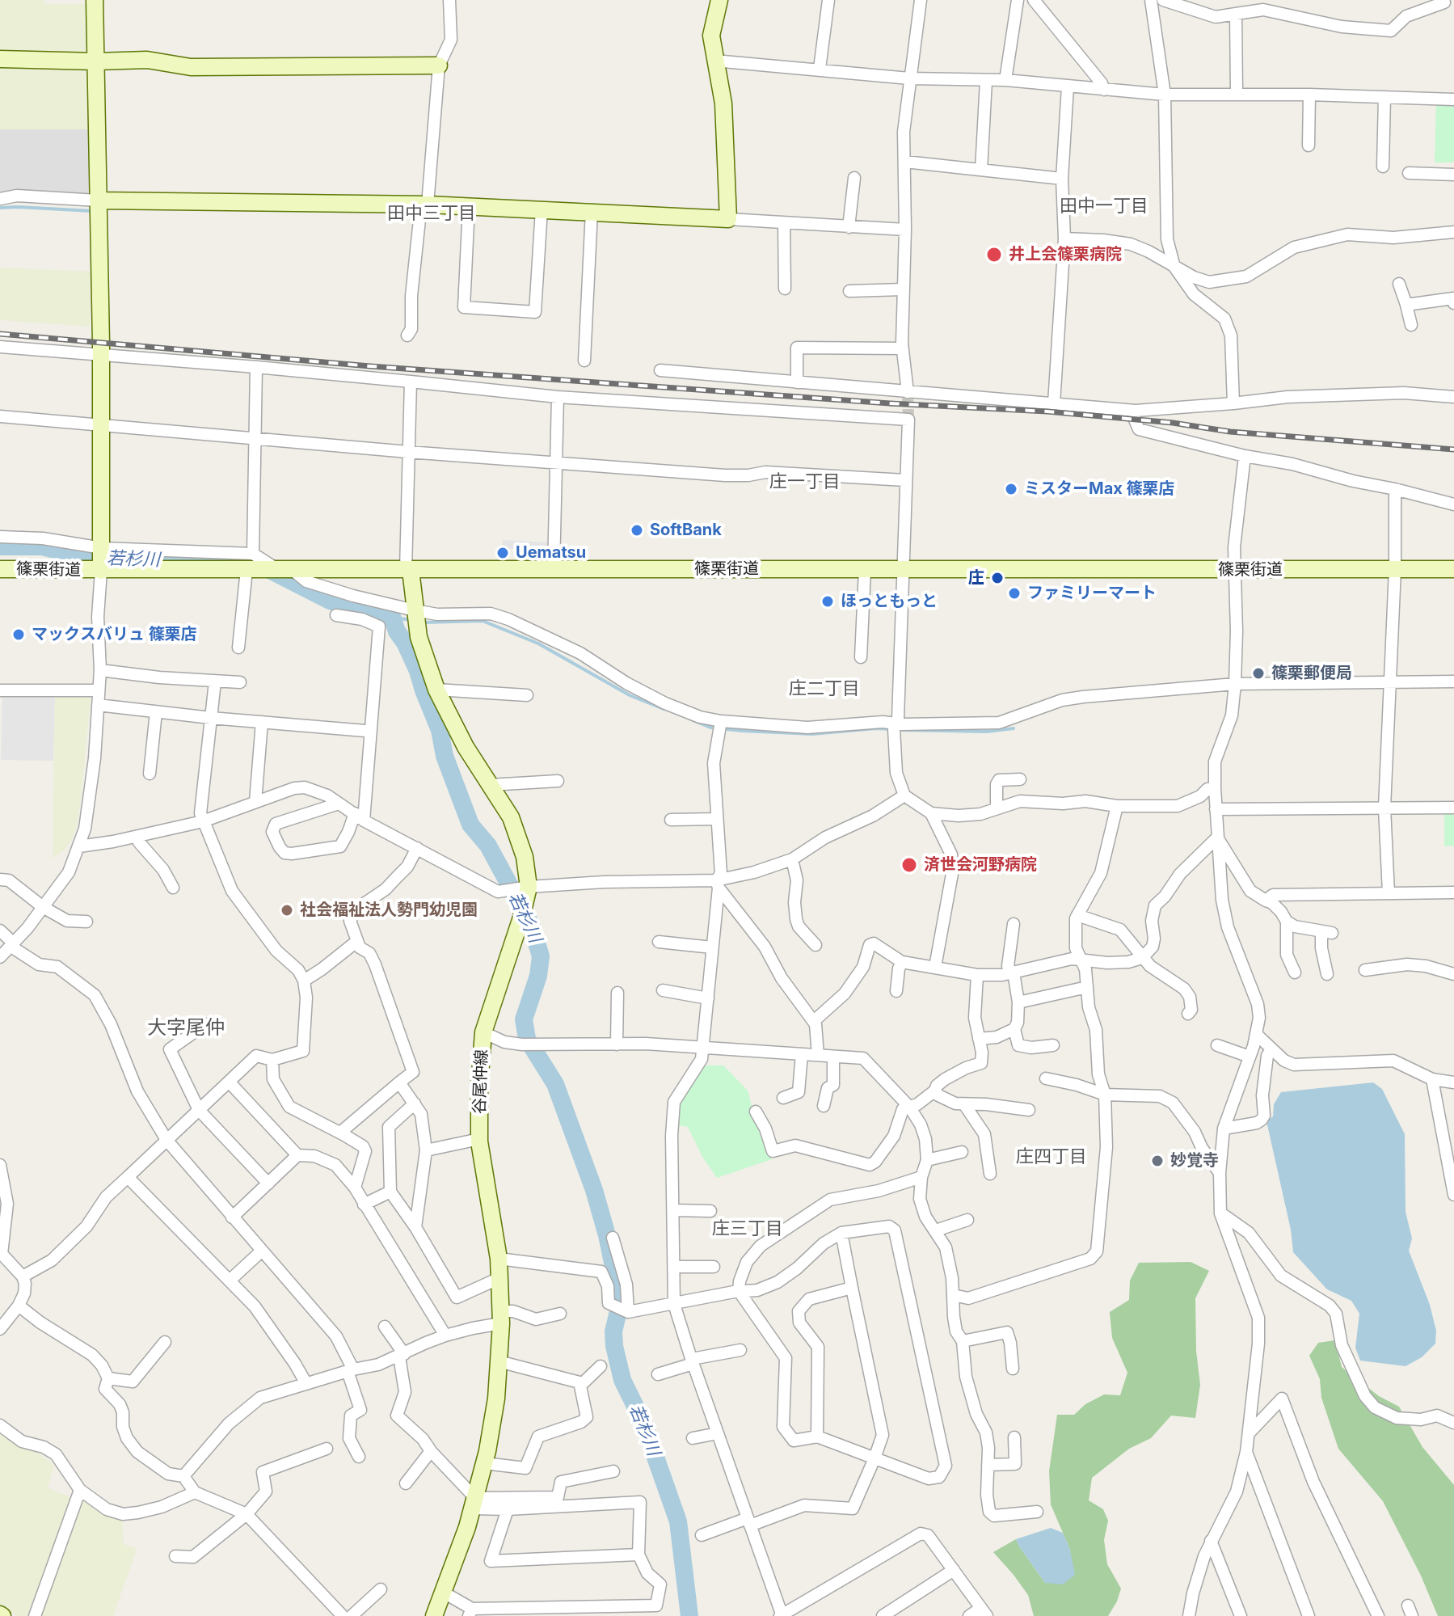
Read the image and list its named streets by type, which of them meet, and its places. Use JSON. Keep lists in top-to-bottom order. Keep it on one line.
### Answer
{"streets":{"main road":["篠栗街道","谷尾仲線"]},"crossings":[["篠栗街道","谷尾仲線"]],"districts":["田中一丁目","田中三丁目","庄一丁目","庄二丁目","大字尾仲","庄四丁目","庄三丁目"],"water":["若杉川"],"places":["井上会篠栗病院","ミスターMax 篠栗店","SoftBank","Uematsu","庄","ファミリーマート","ほっともっと","マックスバリュ 篠栗店","篠栗郵便局","済世会河野病院","社会福祉法人勢門幼児園","妙覚寺"]}
